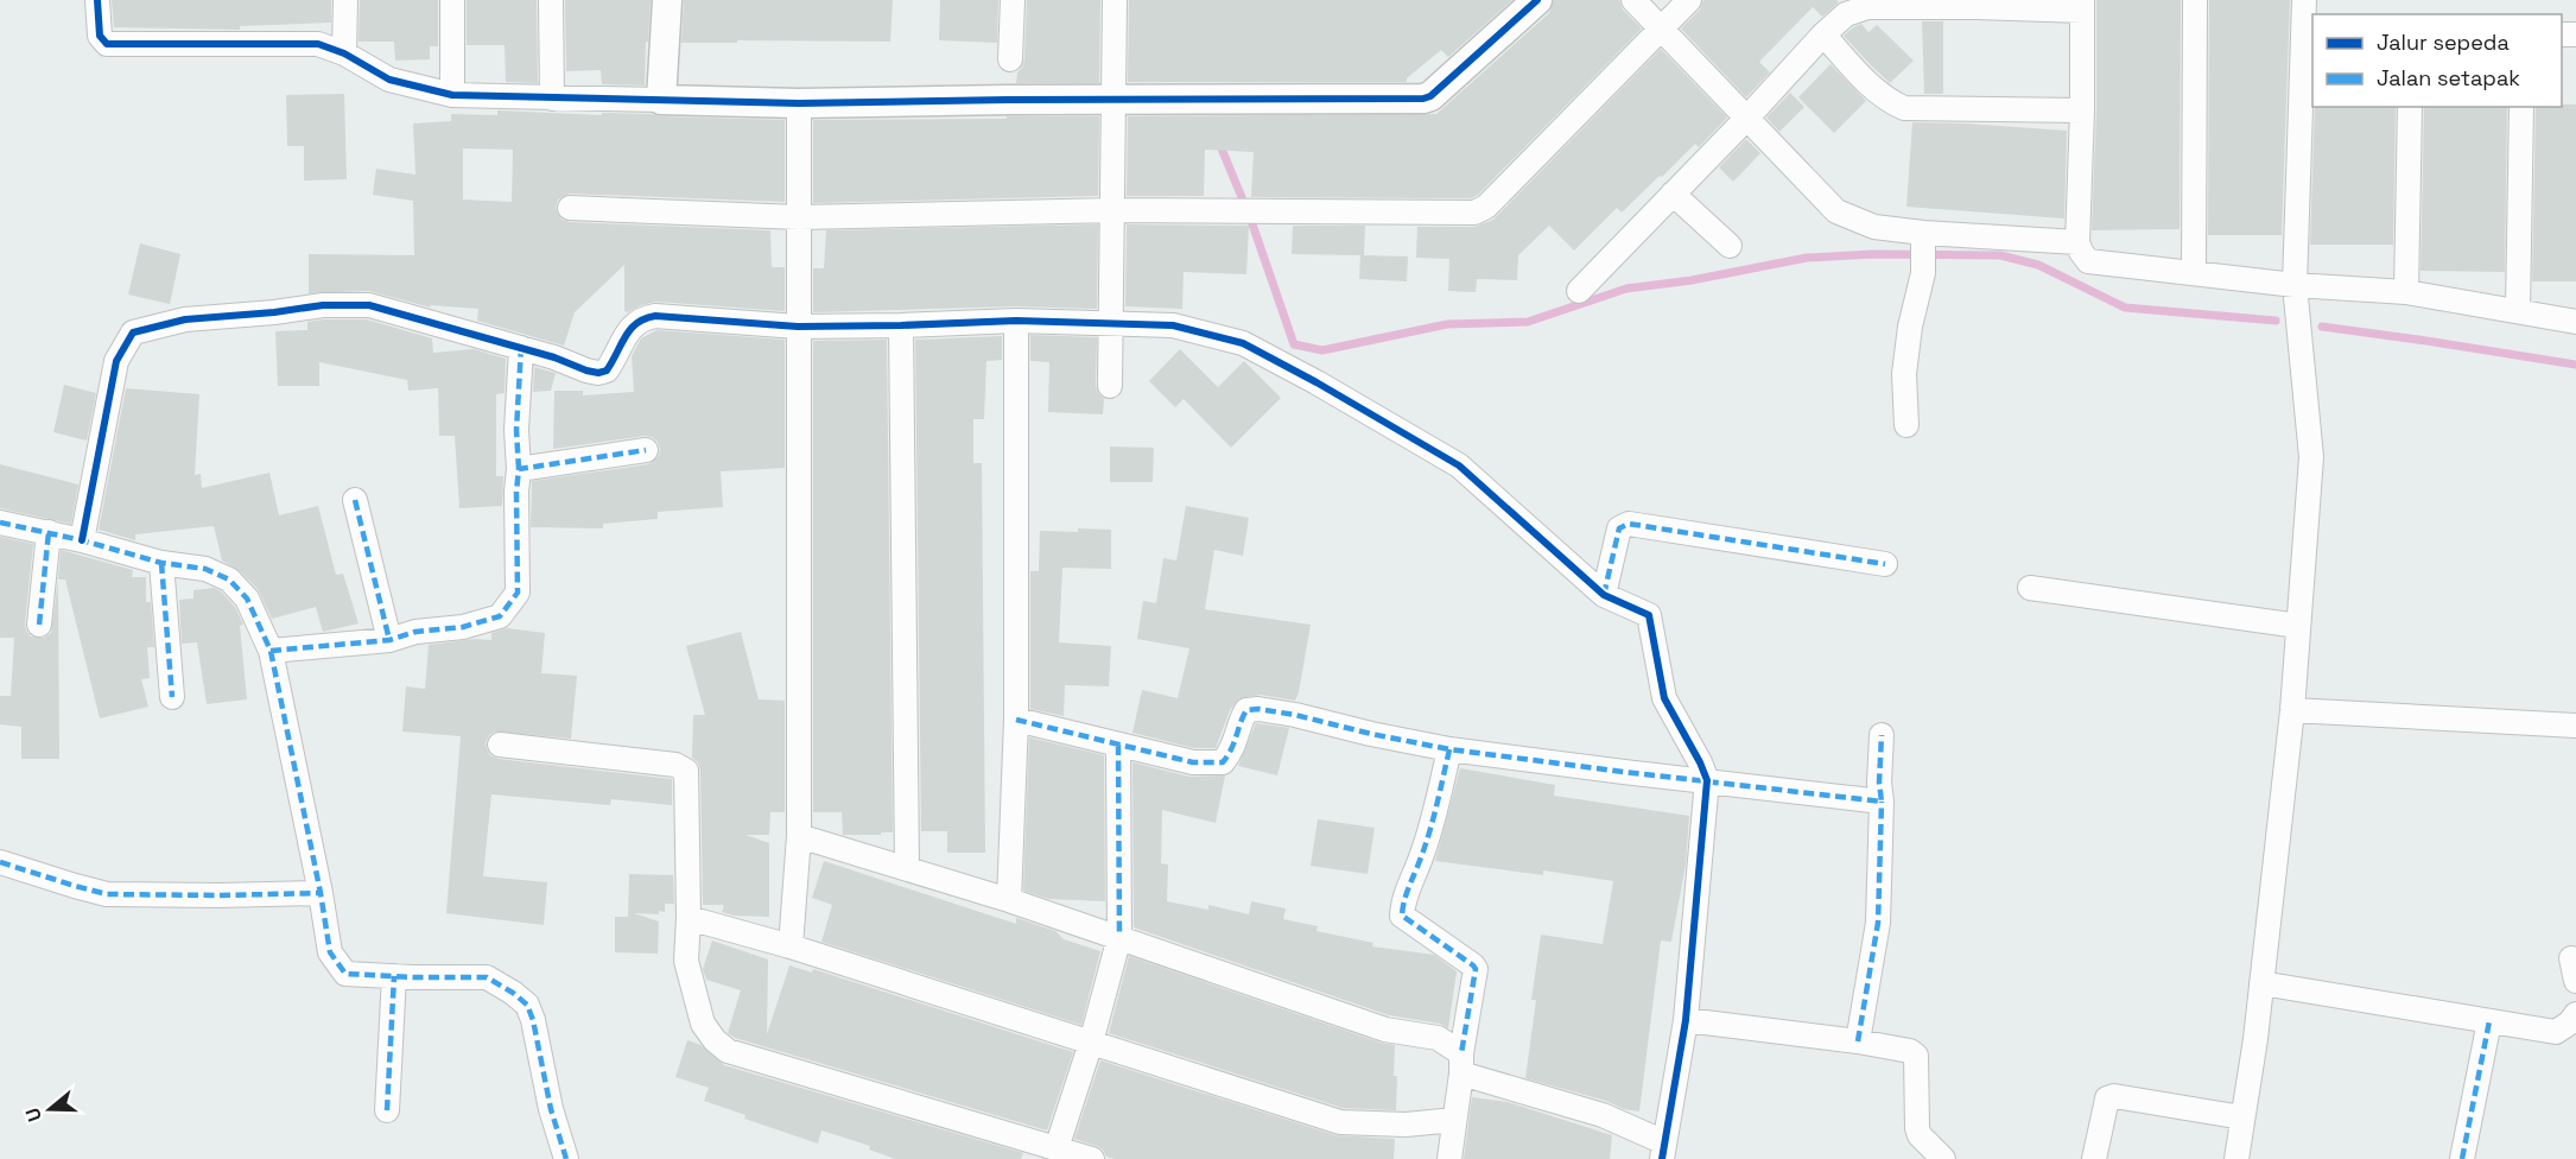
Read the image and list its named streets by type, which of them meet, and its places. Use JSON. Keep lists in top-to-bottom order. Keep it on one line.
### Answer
{"legend":["Jalur sepeda","Jalan setapak"],"north":"left"}
